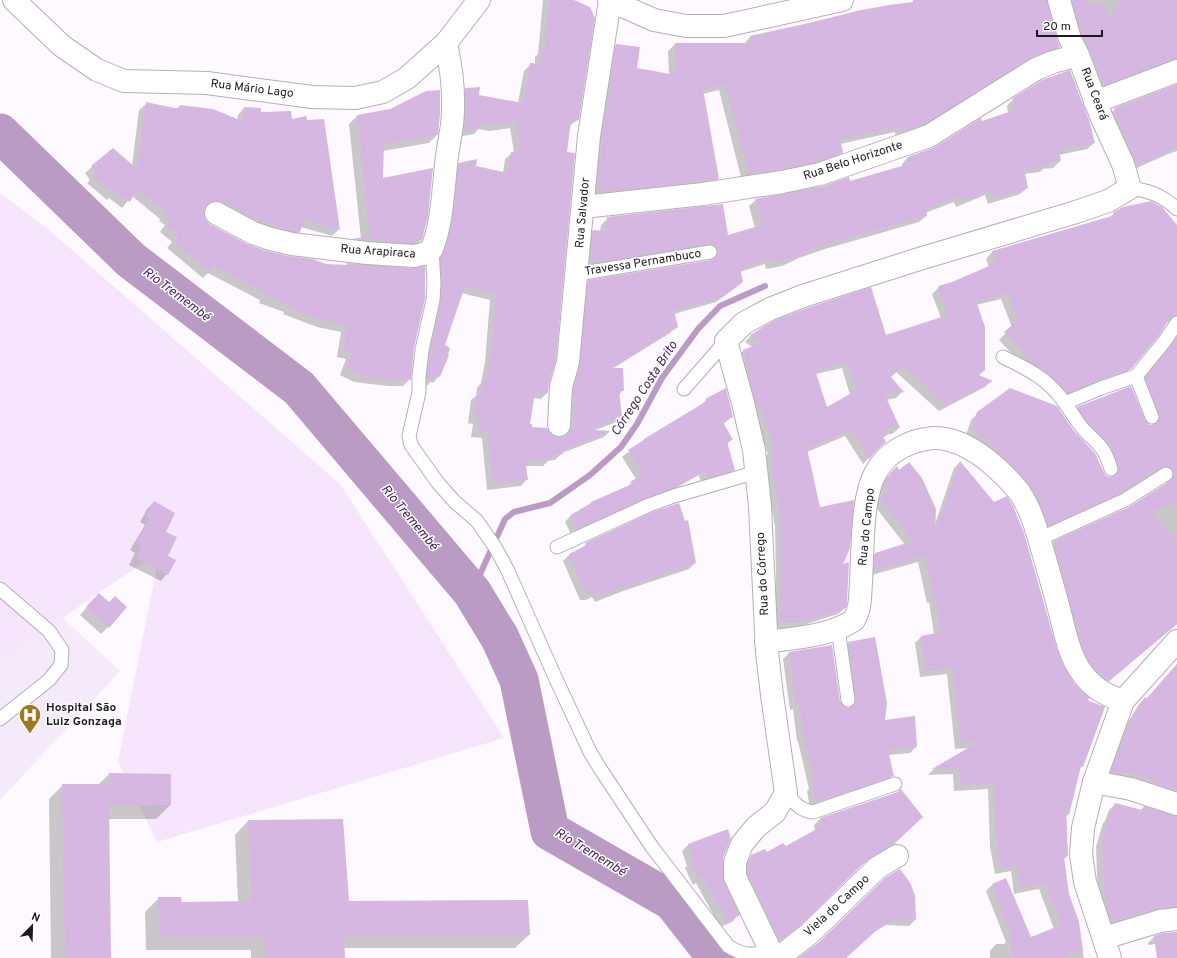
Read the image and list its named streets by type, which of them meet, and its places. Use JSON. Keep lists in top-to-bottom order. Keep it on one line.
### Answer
{"streets":{"street":["Rua Mário Lago","Rua Ceará","Rua Belo Horizonte","Rua Salvador","Rua Arapiraca","Rua do Campo","Rua do Córrego","Viela do Campo"],"lane":["Travessa Pernambuco"]},"crossings":[["Rua Mário Lago","Rua Arapiraca"],["Rua Ceará","Rua Belo Horizonte"],["Rua Belo Horizonte","Rua Salvador"],["Rua Salvador","Travessa Pernambuco"],["Rua do Campo","Rua do Córrego"]],"water":["Rio Tremembé","Córrego Costa Brito"],"places":{"hospital":["Hospital São Luiz Gonzaga"]},"scale_bar":"20 m","north":"top right"}
